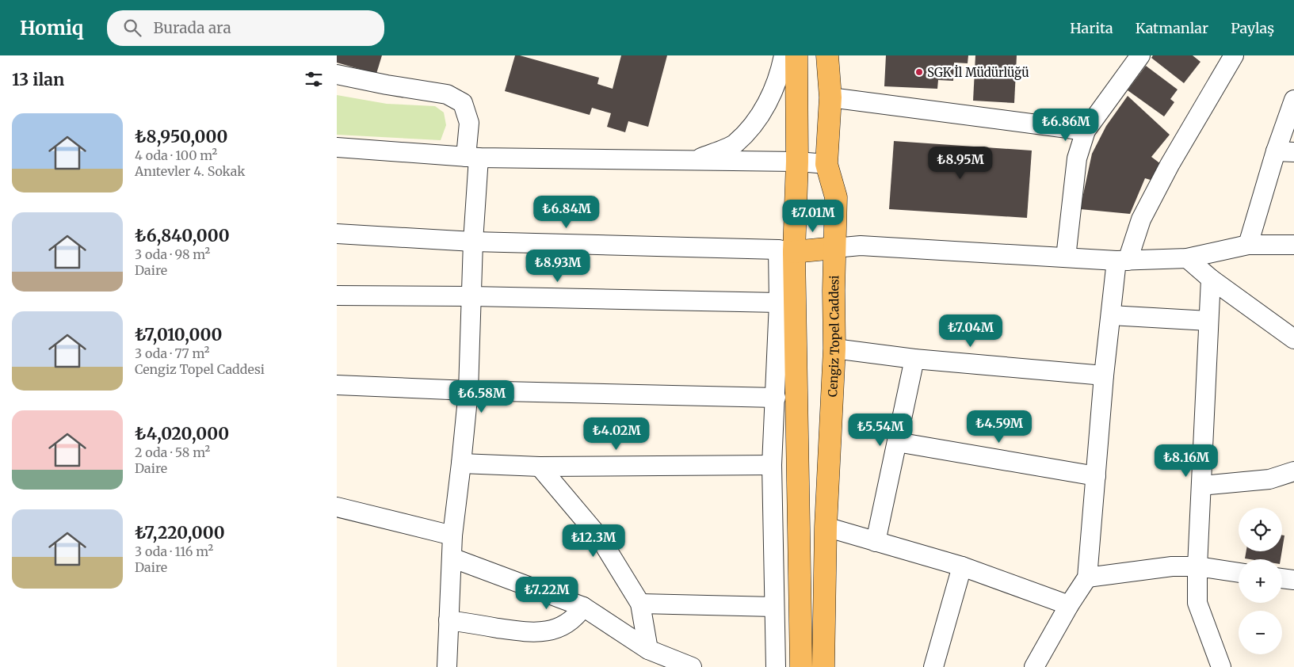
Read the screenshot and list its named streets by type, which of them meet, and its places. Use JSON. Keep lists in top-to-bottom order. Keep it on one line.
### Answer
{"streets":{"main road":["Cengiz Topel Caddesi"]},"places":["SGK İl Müdürlüğü"],"page":{"header":"Homiq","search":"Burada ara","nav":["Harita","Katmanlar","Paylaş"],"heading":"13 ilan","list":[{"name":"₺8,950,000","note":"4 oda · 100 m² · Anıtevler 4. Sokak"},{"name":"₺6,840,000","note":"3 oda · 98 m² · Daire"},{"name":"₺7,010,000","note":"3 oda · 77 m² · Cengiz Topel Caddesi"},{"name":"₺4,020,000","note":"2 oda · 58 m² · Daire"},{"name":"₺7,220,000","note":"3 oda · 116 m² · Daire"}],"price":["₺6.86M","₺8.95M","₺6.84M","₺7.01M","₺8.93M","₺7.04M","₺6.58M","₺4.59M","₺5.54M","₺4.02M","₺8.16M","₺12.3M","₺7.22M"],"map_buttons":["+","−"]}}
